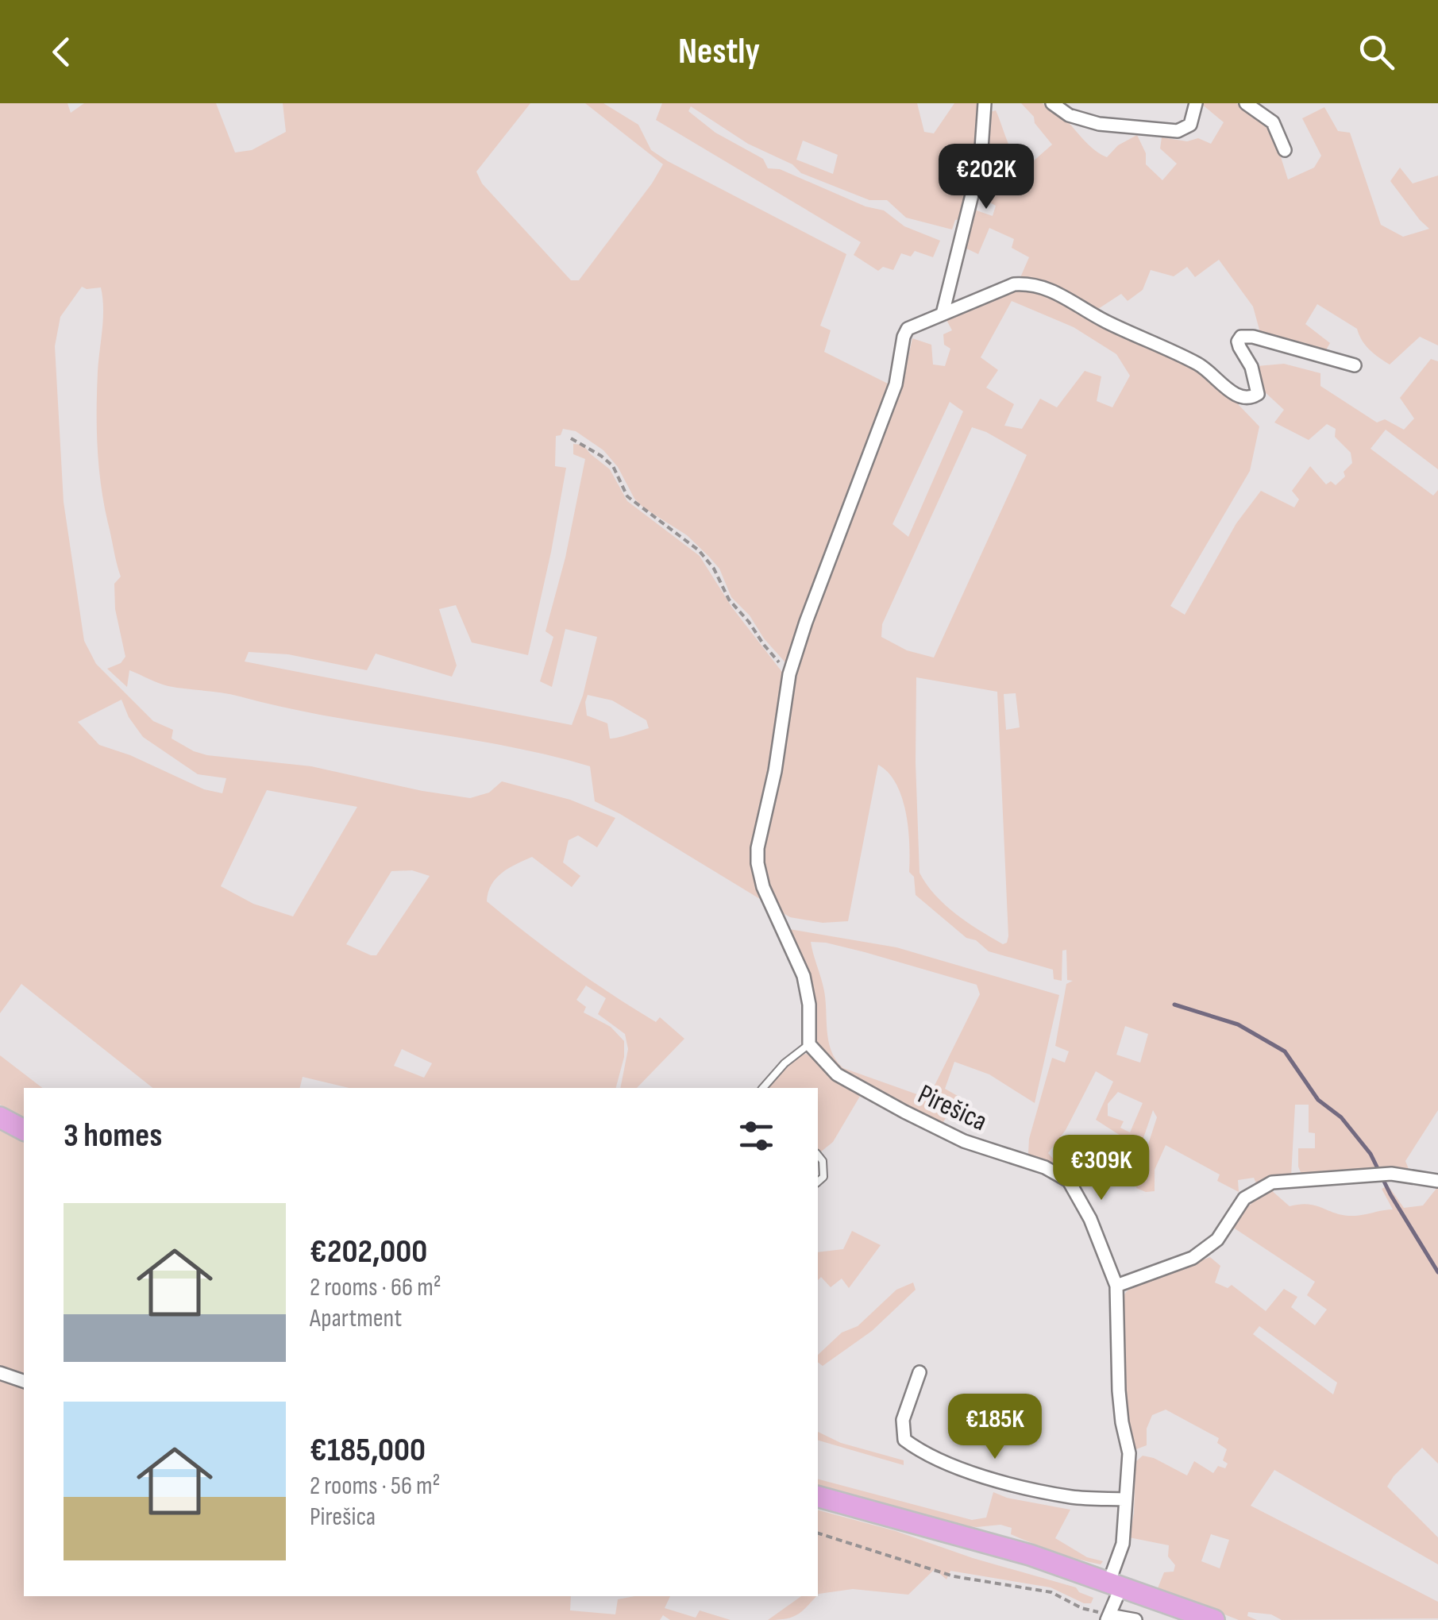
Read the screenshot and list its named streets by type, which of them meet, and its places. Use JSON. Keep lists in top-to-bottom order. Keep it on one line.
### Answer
{"streets":{"street":["Pirešica"]},"page":{"header":"Nestly","price":["€202K","€309K","€185K"],"heading":"3 homes","list":[{"name":"€202,000","note":"2 rooms · 66 m² · Apartment"},{"name":"€185,000","note":"2 rooms · 56 m² · Pirešica"}]}}
